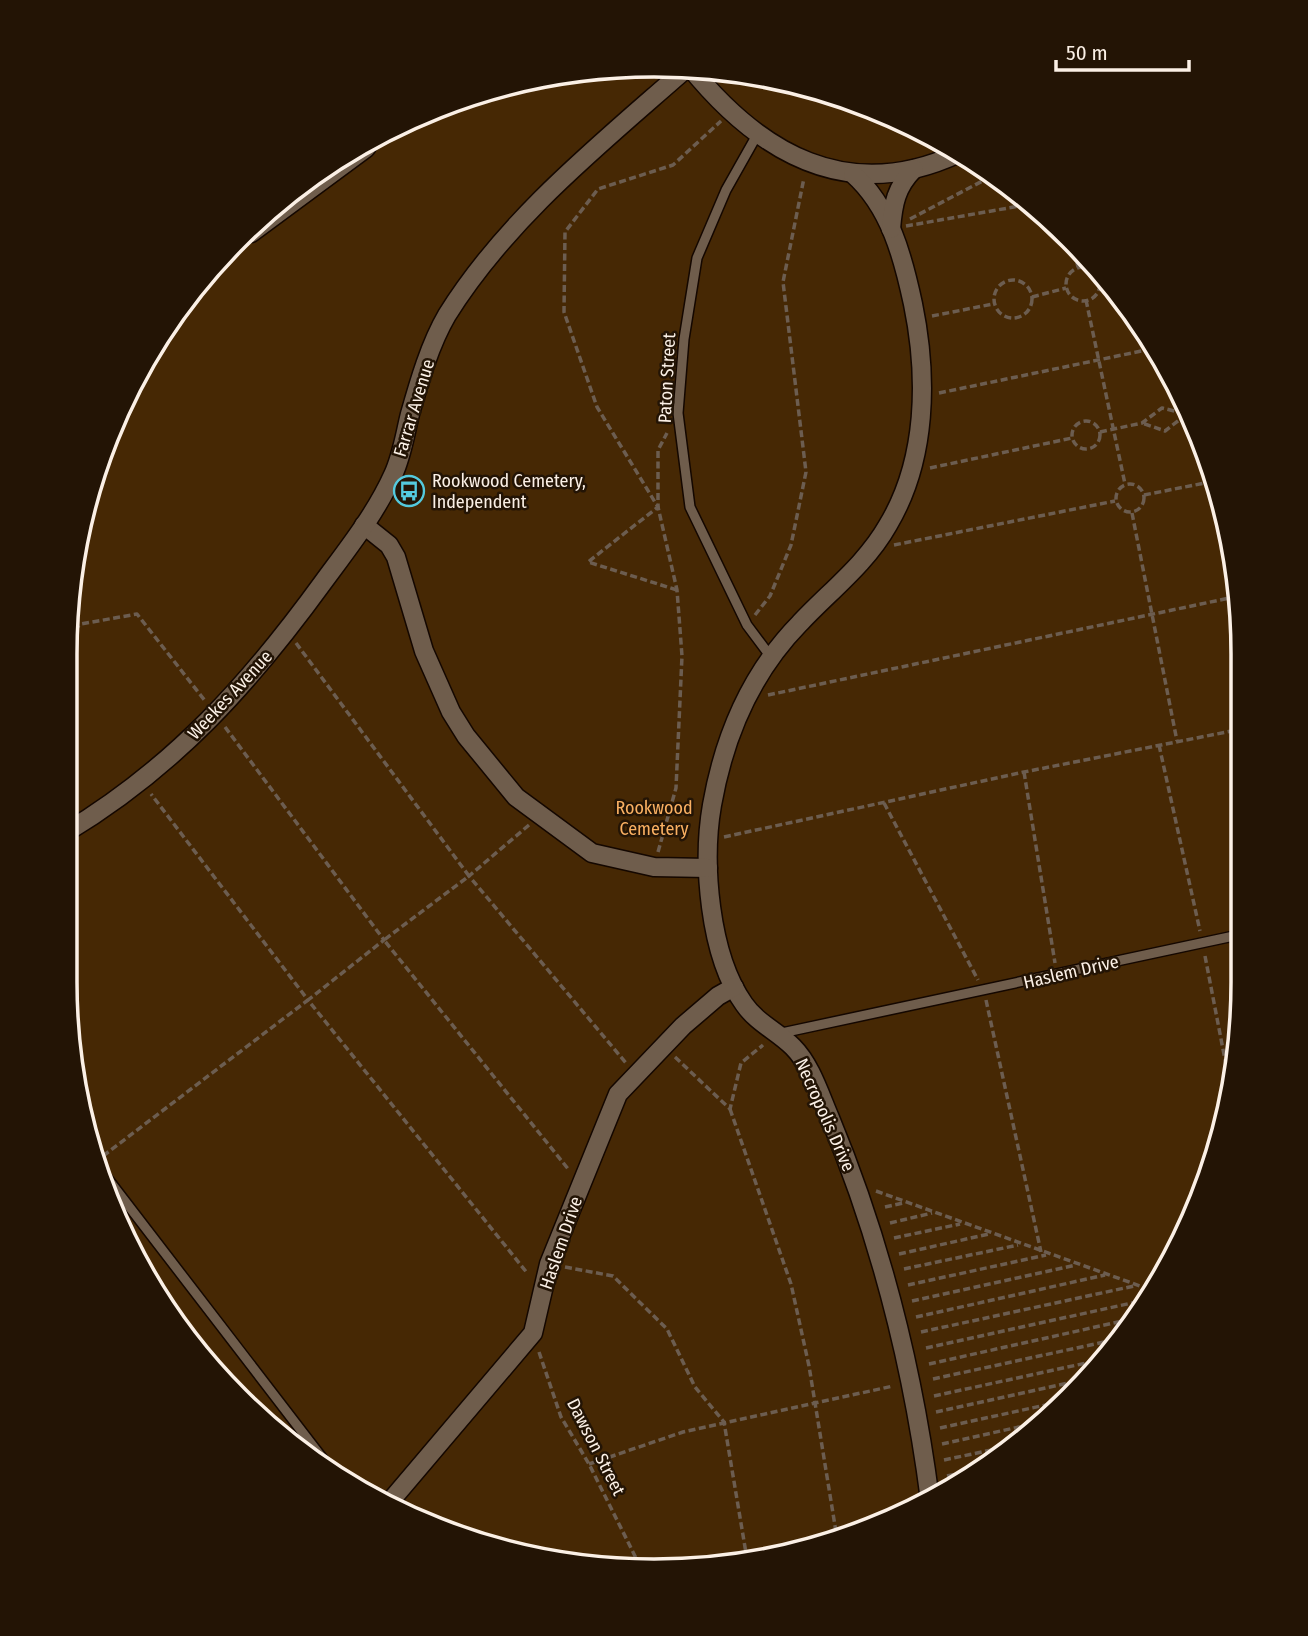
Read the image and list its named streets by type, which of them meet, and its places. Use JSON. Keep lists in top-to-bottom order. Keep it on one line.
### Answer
{"streets":{"street":["Farrar Avenue","Weekes Avenue","Haslem Drive","Necropolis Drive"],"lane":["Paton Street"],"path":["Dawson Street"]},"crossings":[["Paton Street","Necropolis Drive"],["Farrar Avenue","Weekes Avenue"],["Haslem Drive","Necropolis Drive"],["Haslem Drive","Dawson Street"]],"parks":["Rookwood Cemetery"],"places":{"bus stop":["Rookwood Cemetery, Independent"]},"scale_bar":"50 m"}
